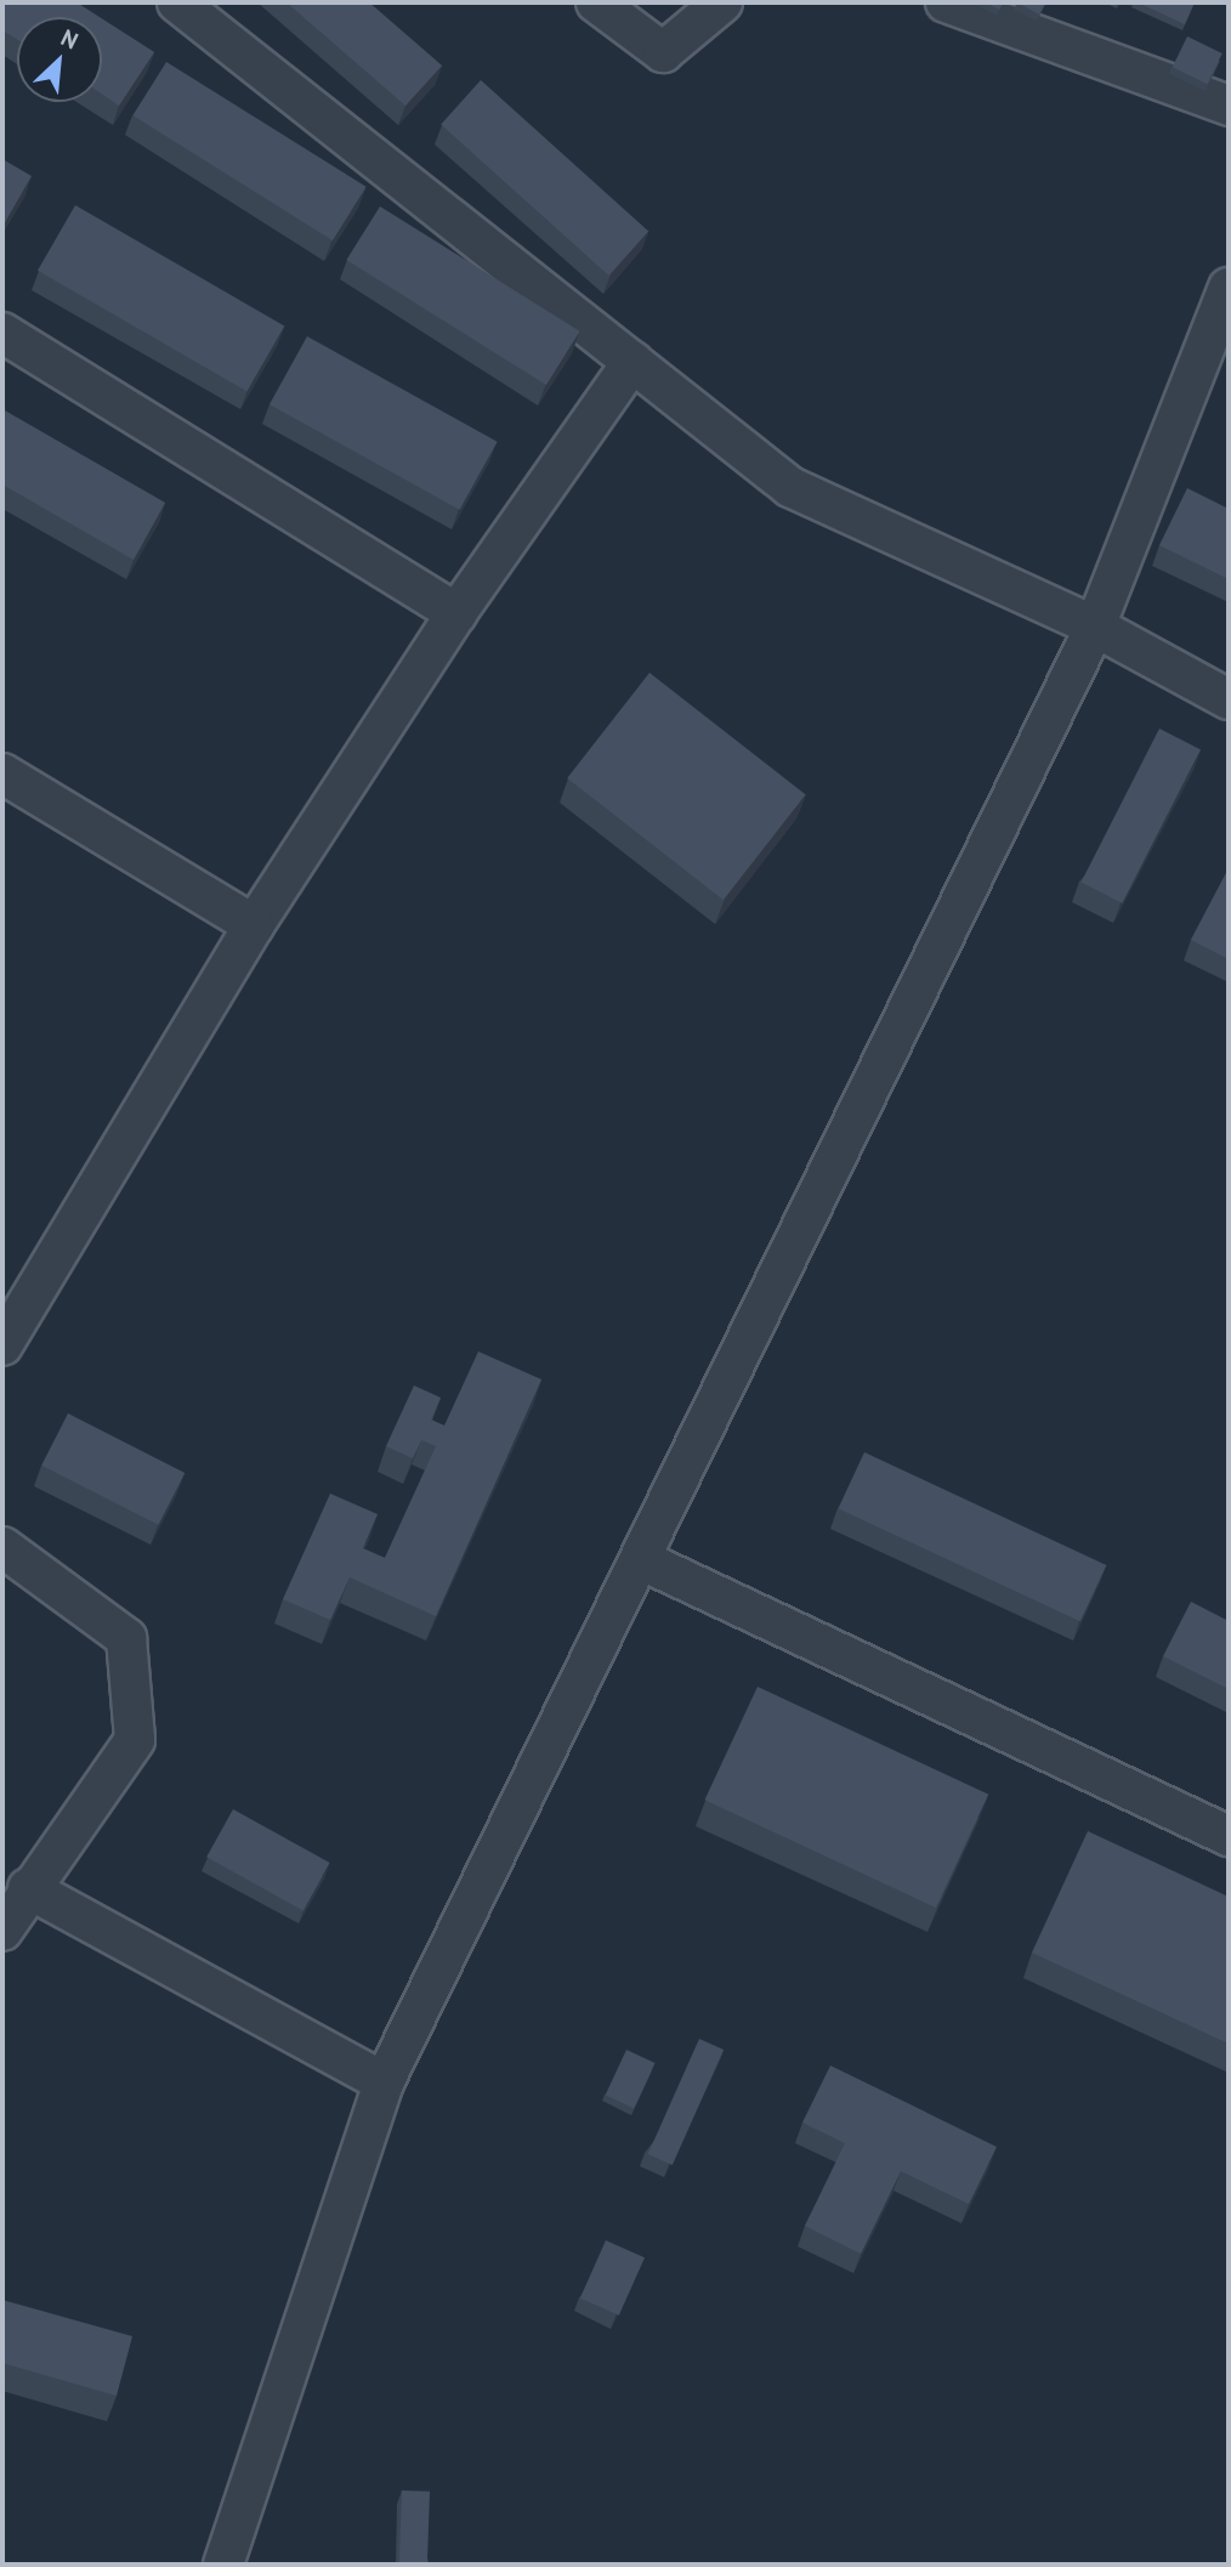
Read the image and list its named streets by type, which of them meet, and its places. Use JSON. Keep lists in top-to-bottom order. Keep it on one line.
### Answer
{"north":"top right"}
